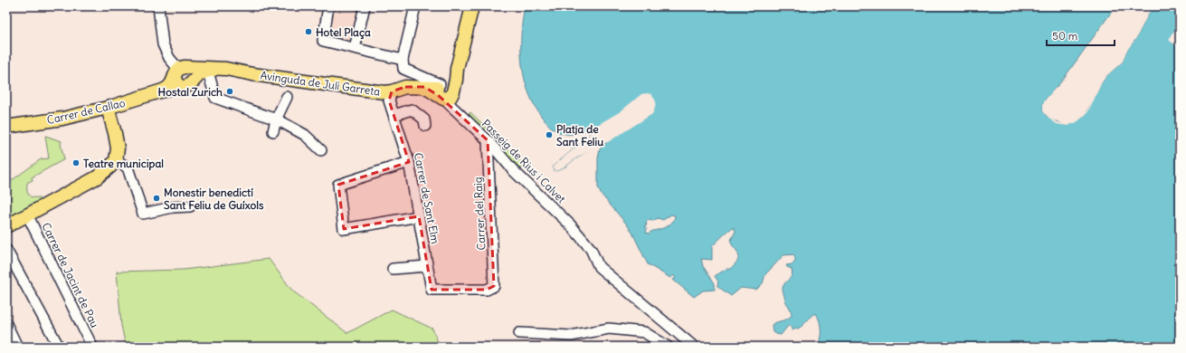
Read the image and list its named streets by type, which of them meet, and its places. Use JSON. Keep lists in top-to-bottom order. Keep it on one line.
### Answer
{"streets":{"main road":["Avinguda de Juli Garreta","Carrer de Callao"],"street":["Passeig de Rius i Calvet","Carrer de Sant Elm","Carrer del Raig","Carrer de Jacint de Pau"]},"crossings":[["Avinguda de Juli Garreta","Carrer de Callao"],["Avinguda de Juli Garreta","Passeig de Rius i Calvet"],["Avinguda de Juli Garreta","Carrer de Sant Elm"],["Passeig de Rius i Calvet","Carrer del Raig"],["Carrer de Sant Elm","Carrer del Raig"]],"places":["Hotel Plaça","Hostal Zurich","Platja de Sant Feliu","Teatre municipal","Monestir benedictí Sant Feliu de Guíxols"],"scale_bar":"50 m"}
